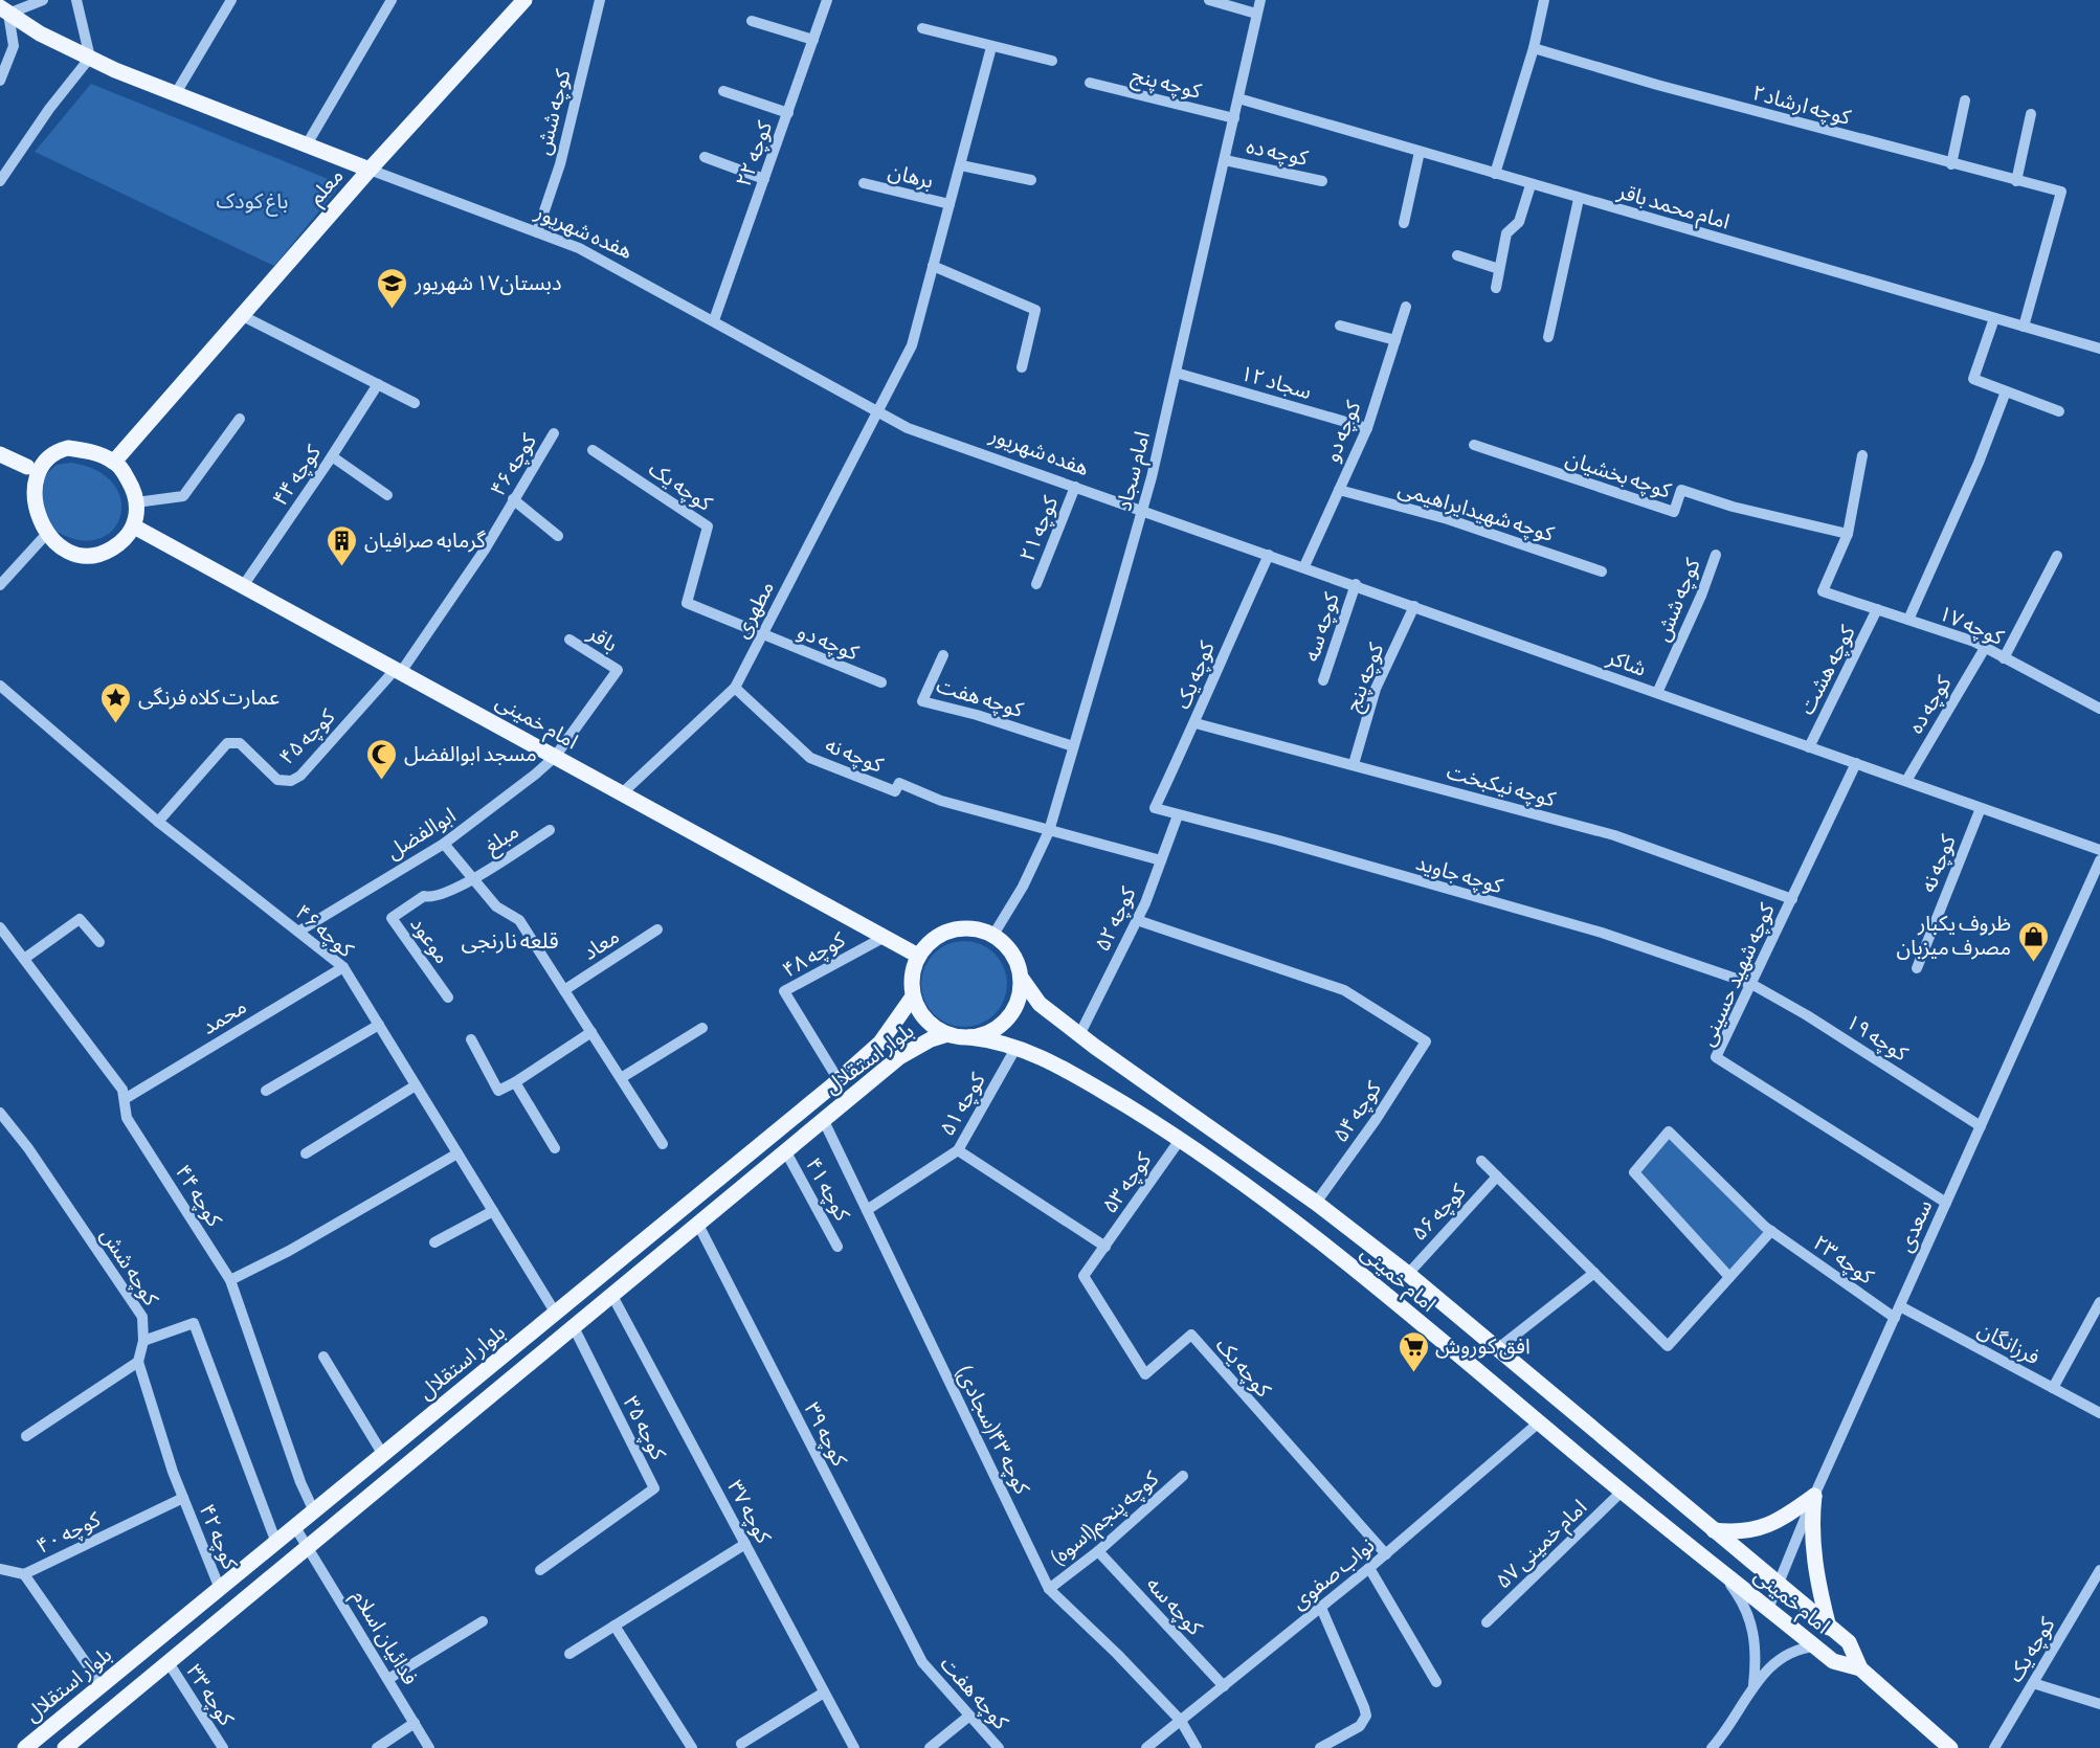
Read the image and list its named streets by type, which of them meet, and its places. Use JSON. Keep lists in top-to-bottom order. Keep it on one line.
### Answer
{"streets":{"main road":["معلم","هفده شهریور","امام خمینی","بلوار استقلال"],"street":["کوچه پنج","کوچه ارشاد۲","کوچه شش","کوچه ده","کوچه ۲۲","برهان","امام محمد باقر","سجاد ۱۲","کوچه دو","کوچه ۴۶","امام سجاد","کوچه بخشیان","کوچه ۴۴","کوچه یک","کوچه شهیدایراهیمی","کوچه ۲۱","مطهری","کوچه ۱۷","کوچه سه","باقر","شاکر","کوچه هشت","کوچه هفت","کوچه ۴۵","کوچه نه","کوچه نیکبخت","ابوالفضل","مبلغ","کوچه جاوید","کوچه ۵۲","موعود","معاد","کوچه ۴۸","کوچه شهید حسینی","محمد","کوچه ۱۹","کوچه ۵۱","کوچه ۵۴","کوچه ۵۳","کوچه ۴۱","کوچه ۵۶","سعدی","کوچه ۲۳","فرزانگان","کوچه ۳۵","کوچه ۴۳(سجادی)","کوچه ۳۹","کوچه ۳۷","کوچه پنجم(اسوه)","کوچه ۴۰","کوچه ۴۲","امام خمینی ۵۷","نواب صفوی","فدائیان اسلام","کوچه ۳۳"]},"crossings":[["کوچه پنج","امام سجاد"],["کوچه پنج","شاکر"],["کوچه پنج","کوچه نیکبخت"],["کوچه ارشاد۲","امام محمد باقر"],["کوچه شش","هفده شهریور"],["کوچه شش","شاکر"],["کوچه ده","امام سجاد"],["کوچه ده","کوچه ۱۷"],["کوچه ده","شاکر"],["کوچه ۲۲","هفده شهریور"],["برهان","مطهری"],["معلم","هفده شهریور"],["امام محمد باقر","امام سجاد"],["هفده شهریور","امام سجاد"],["هفده شهریور","کوچه ۲۱"],["هفده شهریور","مطهری"],["هفده شهریور","شاکر"],["سجاد ۱۲","کوچه دو"],["سجاد ۱۲","امام سجاد"],["کوچه دو","کوچه یک"],["کوچه دو","کوچه شهیدایراهیمی"],["کوچه دو","مطهری"],["کوچه دو","شاکر"],["کوچه ۴۶","امام خمینی"],["کوچه ۴۶","کوچه ۴۵"],["کوچه ۴۶","ابوالفضل"],["کوچه ۴۶","محمد"],["کوچه ۴۶","بلوار استقلال"],["امام سجاد","شاکر"],["امام سجاد","کوچه هفت"],["امام سجاد","امام خمینی"],["امام سجاد","کوچه نه"],["امام سجاد","بلوار استقلال"],["کوچه بخشیان","کوچه ۱۷"],["کوچه ۴۴","امام خمینی"],["کوچه ۴۴","محمد"],["کوچه ۴۴","بلوار استقلال"],["کوچه یک","مطهری"],["کوچه یک","شاکر"],["کوچه یک","کوچه نیکبخت"],["کوچه یک","کوچه جاوید"],["کوچه یک","کوچه ۵۳"],["کوچه یک","نواب صفوی"],["مطهری","امام خمینی"],["مطهری","کوچه نه"],["کوچه ۱۷","کوچه هشت"],["کوچه سه","شاکر"],["کوچه سه","کوچه پنجم(اسوه)"],["کوچه سه","نواب صفوی"],["باقر","امام خمینی"],["باقر","ابوالفضل"],["شاکر","کوچه هشت"],["شاکر","کوچه نه"],["شاکر","کوچه شهید حسینی"],["کوچه هفت","کوچه ۳۹"],["امام خمینی","کوچه ۴۵"],["امام خمینی","ابوالفضل"],["امام خمینی","کوچه ۵۲"],["امام خمینی","کوچه ۴۸"],["امام خمینی","بلوار استقلال"],["امام خمینی","کوچه ۵۱"],["امام خمینی","کوچه ۵۴"],["امام خمینی","کوچه ۵۳"],["امام خمینی","کوچه ۵۶"],["امام خمینی","سعدی"],["امام خمینی","امام خمینی ۵۷"],["امام خمینی","نواب صفوی"],["کوچه نیکبخت","کوچه شهید حسینی"],["مبلغ","موعود"],["کوچه جاوید","کوچه ۵۲"],["کوچه جاوید","کوچه شهید حسینی"],["کوچه جاوید","کوچه ۱۹"],["کوچه ۵۲","کوچه ۵۴"],["کوچه ۴۸","بلوار استقلال"],["کوچه شهید حسینی","کوچه ۱۹"],["کوچه شهید حسینی","سعدی"],["کوچه ۱۹","سعدی"],["بلوار استقلال","کوچه ۴۱"],["بلوار استقلال","کوچه ۳۵"],["بلوار استقلال","کوچه ۴۳(سجادی)"],["بلوار استقلال","کوچه ۳۹"],["بلوار استقلال","کوچه ۳۷"],["بلوار استقلال","کوچه ۴۰"],["بلوار استقلال","کوچه ۴۲"],["بلوار استقلال","فدائیان اسلام"],["بلوار استقلال","کوچه ۳۳"],["کوچه ۵۱","کوچه ۴۳(سجادی)"],["سعدی","کوچه ۲۳"],["سعدی","فرزانگان"],["کوچه ۴۳(سجادی)","کوچه پنجم(اسوه)"],["کوچه ۴۳(سجادی)","نواب صفوی"],["کوچه ۴۰","کوچه ۴۲"]],"districts":["قلعه نارنجی"],"parks":["باغ کودک"],"places":{"school or university":["دبستان۱۷ شهریور"],"building":["گرمابه صرافیان"],"place":["عمارت کلاه فرنگی"],"mosque":["مسجد ابوالفضل"],"shop":["ظروف یکبار مصرف میزبان"],"supermarket":["افق کوروش"]}}
